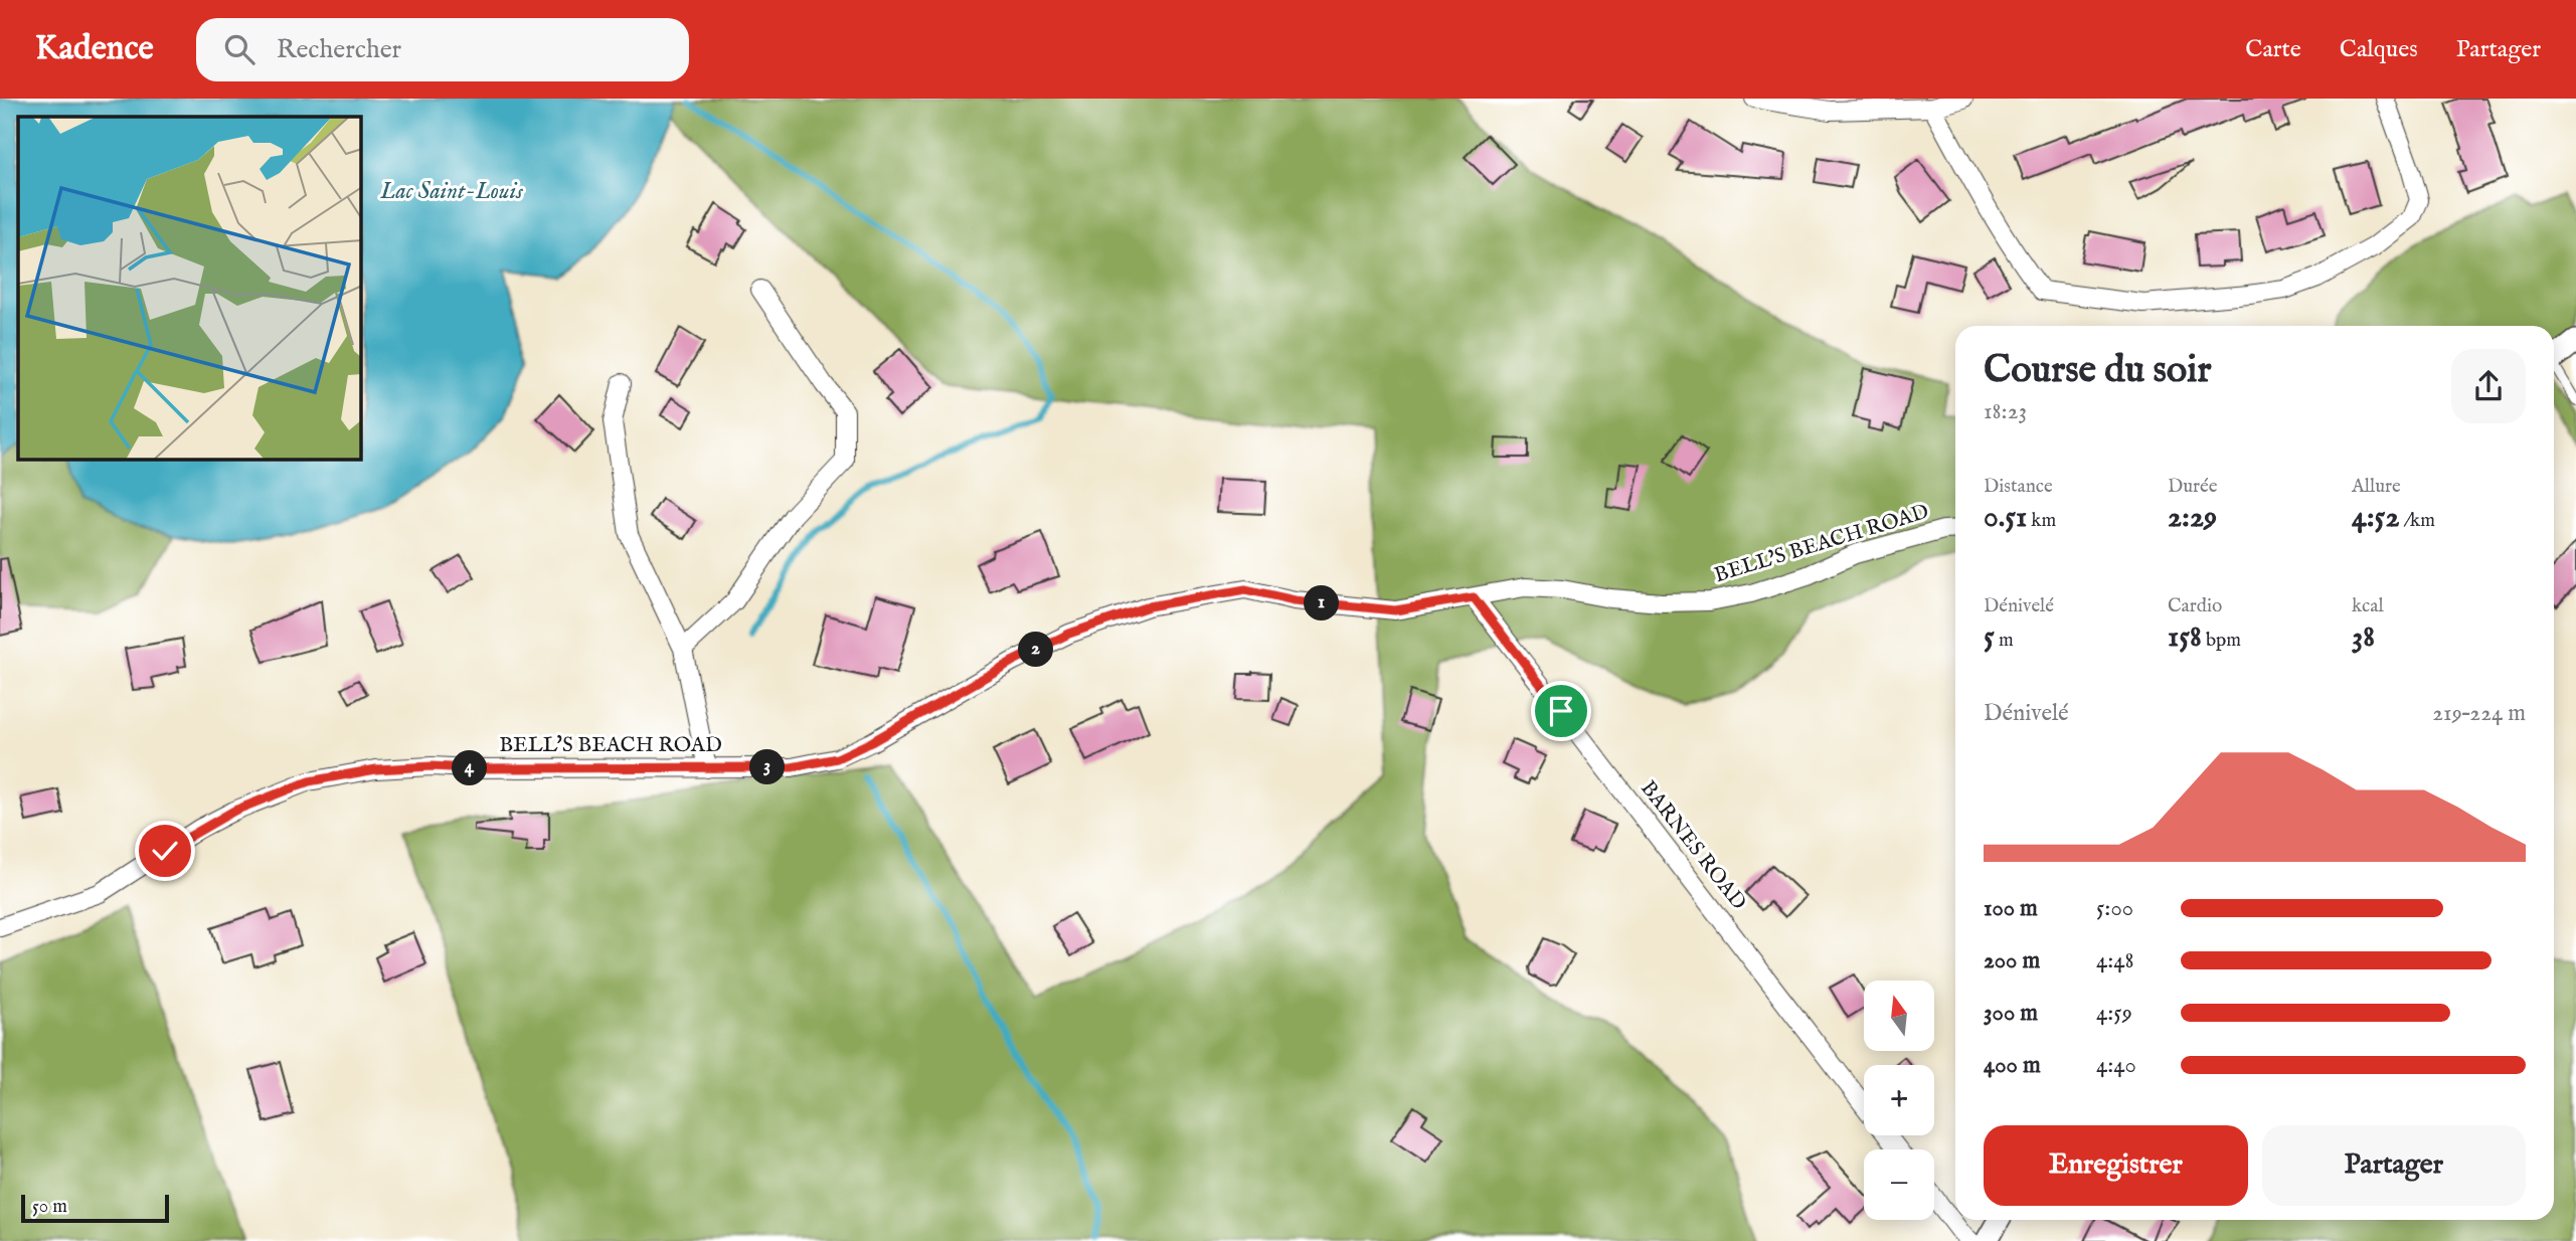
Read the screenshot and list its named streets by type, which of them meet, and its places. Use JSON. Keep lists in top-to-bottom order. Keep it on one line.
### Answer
{"streets":{"street":["BELL'S BEACH ROAD","BARNES ROAD"]},"crossings":[["BELL'S BEACH ROAD","BARNES ROAD"]],"water":["Lac Saint-Louis"],"scale_bar":"50 m","north":"top","page":{"header":"Kadence","search":"Rechercher","nav":["Carte","Calques","Partager"],"heading":["Course du soir","18:23"],"stats":[["Distance","0.51 km"],["Durée","2:29"],["Allure","4:52 /km"],["Dénivelé","5 m"],["Cardio","158 bpm"],["kcal","38"]],"pins":["1","2","3","4"],"chart":["Dénivelé","219–224 m"],"list":[{"name":"100 m","note":"5:00"},{"name":"200 m","note":"4:48"},{"name":"300 m","note":"4:59"},{"name":"400 m","note":"4:40"}],"map_buttons":["+","−"],"buttons":["Enregistrer","Partager"],"scale":"50 m"}}
